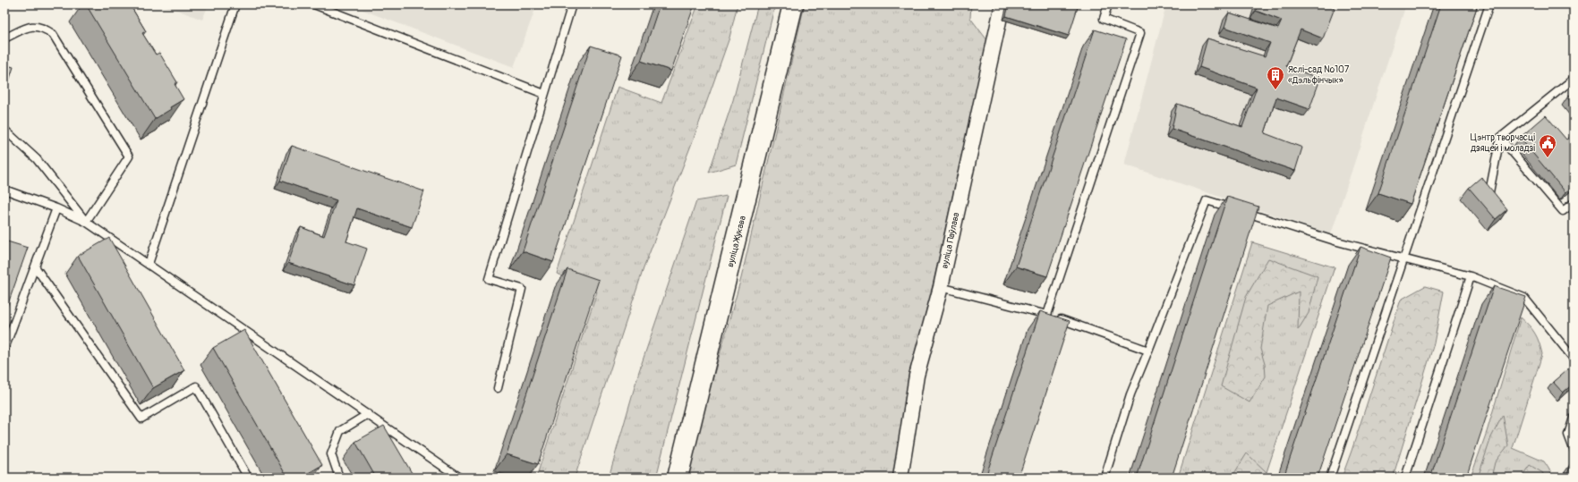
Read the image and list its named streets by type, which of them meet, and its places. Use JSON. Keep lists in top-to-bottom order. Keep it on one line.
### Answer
{"streets":{"street":["вуліца Паўлава","вуліца Жукава"]},"places":{"building":["Яслі-сад №107 «Дэльфінчык»"],"public building":["Цэнтр творчасці дзяцей і моладзі"]}}
